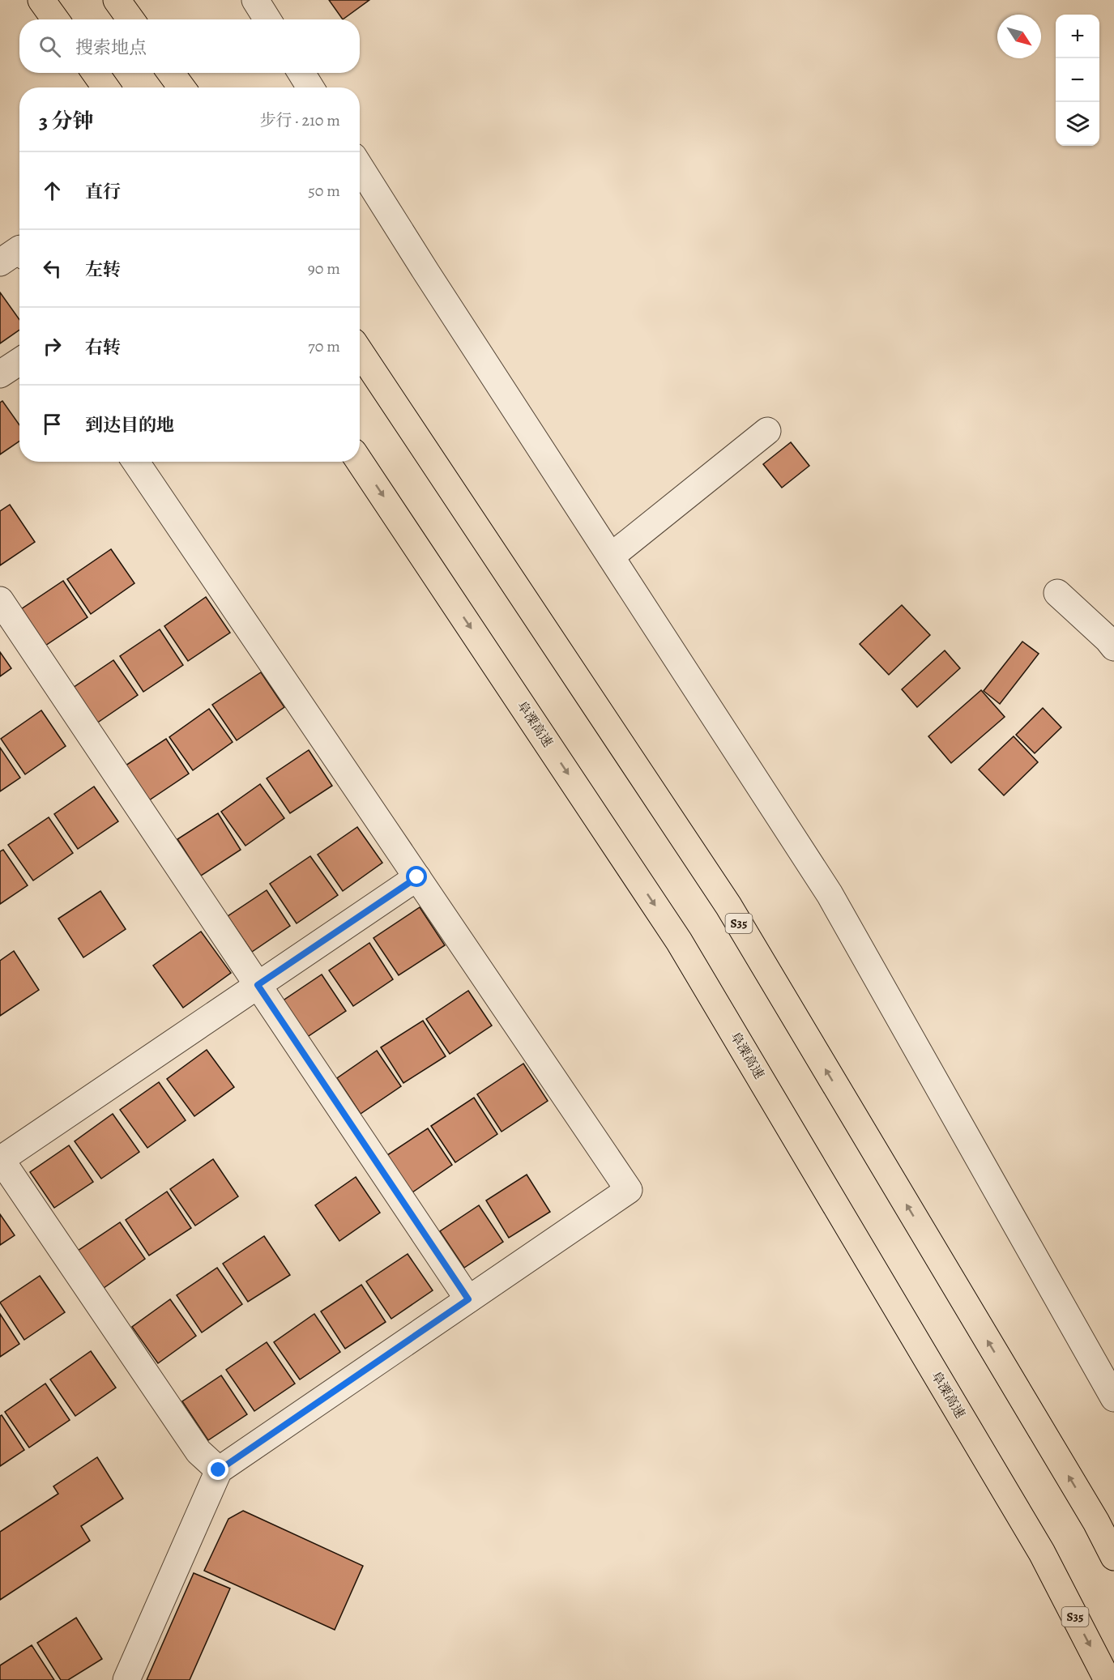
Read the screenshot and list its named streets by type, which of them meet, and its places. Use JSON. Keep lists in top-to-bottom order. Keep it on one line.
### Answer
{"streets":{"highway":["阜溧高速","S35"]},"north":"bottom right","page":{"map_buttons":["+","−"],"search":"搜索地点","heading":["3 分钟","步行 · 210 m"],"list":[["直行","50 m"],["左转","90 m"],["右转","70 m"],"到达目的地"]}}
